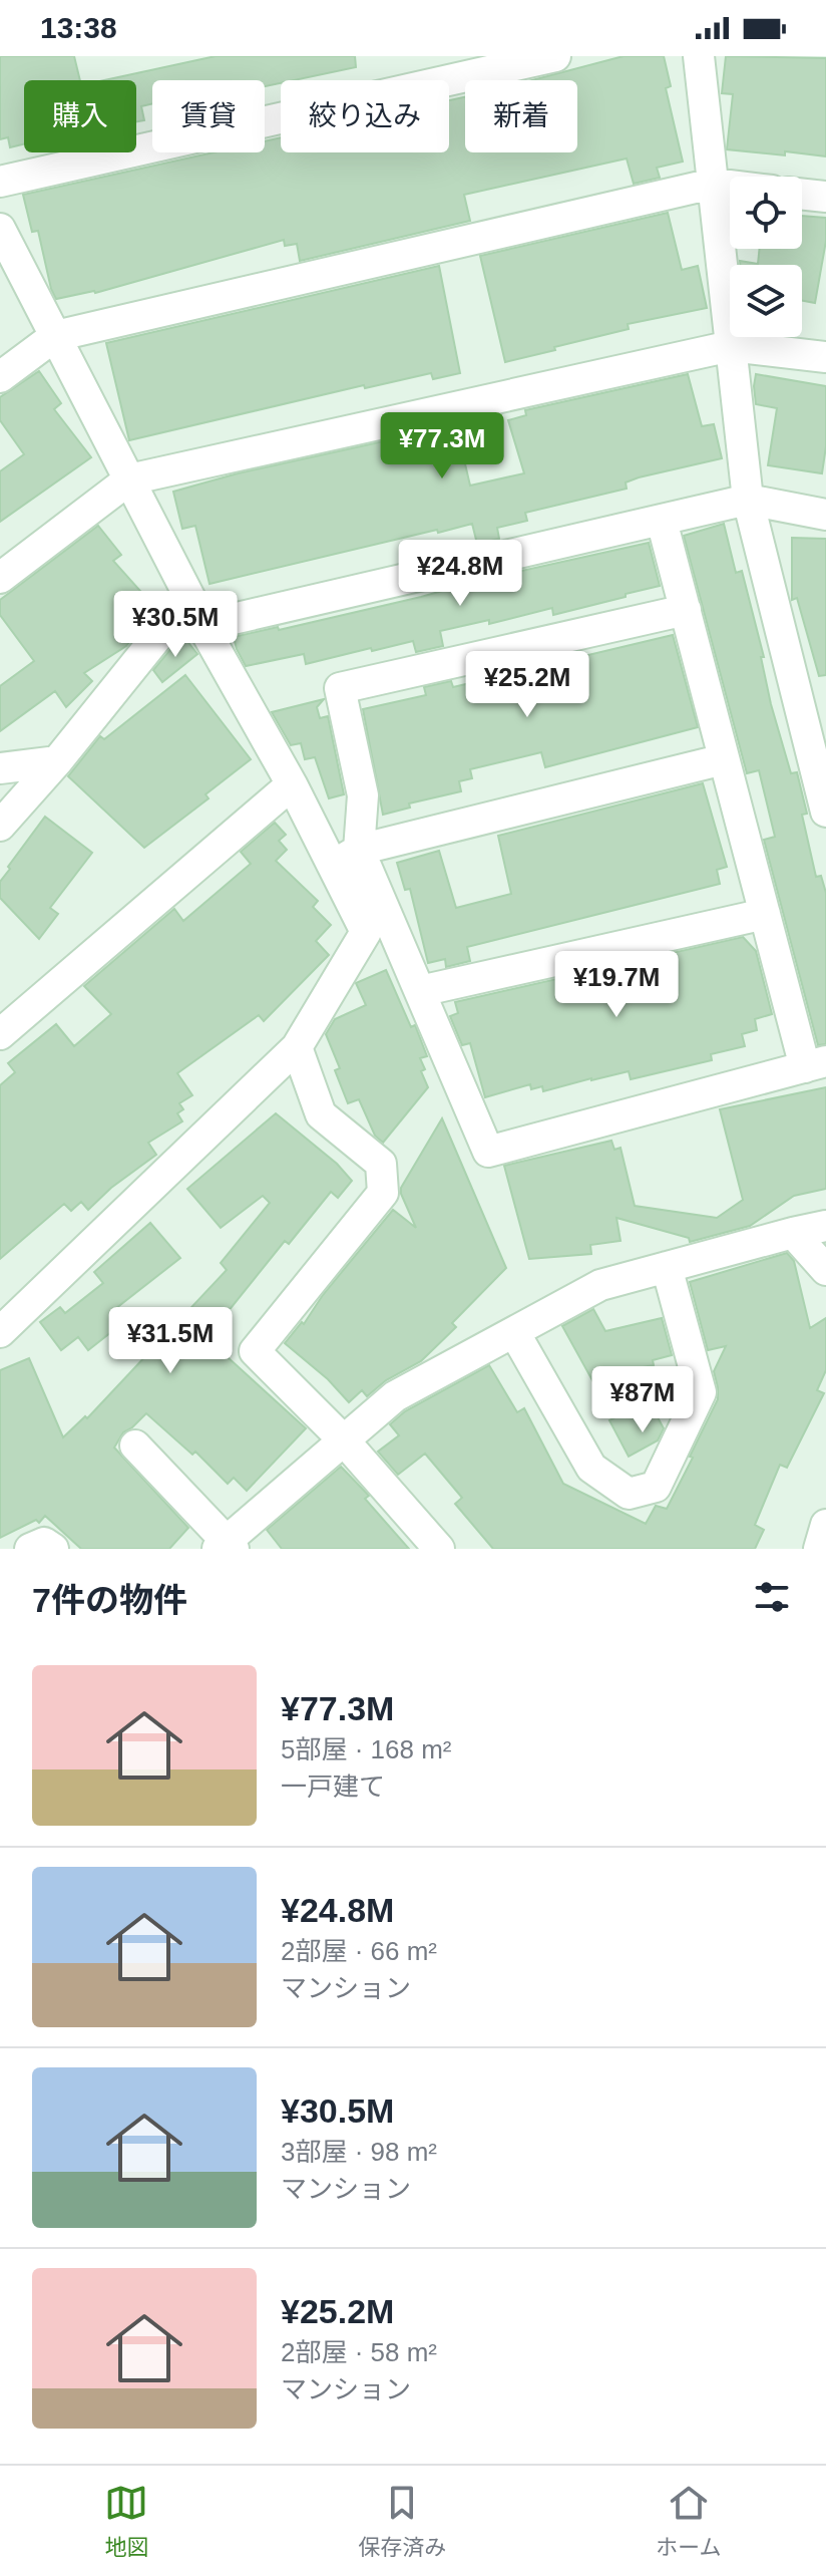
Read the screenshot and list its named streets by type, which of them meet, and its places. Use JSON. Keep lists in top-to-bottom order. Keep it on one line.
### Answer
{"page":{"status":"13:38","chip":["購入","賃貸","絞り込み","新着"],"price":["¥77.3M","¥24.8M","¥30.5M","¥25.2M","¥19.7M","¥31.5M","¥87M"],"heading":"7件の物件","list":[{"name":"¥77.3M","note":"5部屋 · 168 m² · 一戸建て"},{"name":"¥24.8M","note":"2部屋 · 66 m² · マンション"},{"name":"¥30.5M","note":"3部屋 · 98 m² · マンション"},{"name":"¥25.2M","note":"2部屋 · 58 m² · マンション"}],"tabs":["地図","保存済み","ホーム"]}}
